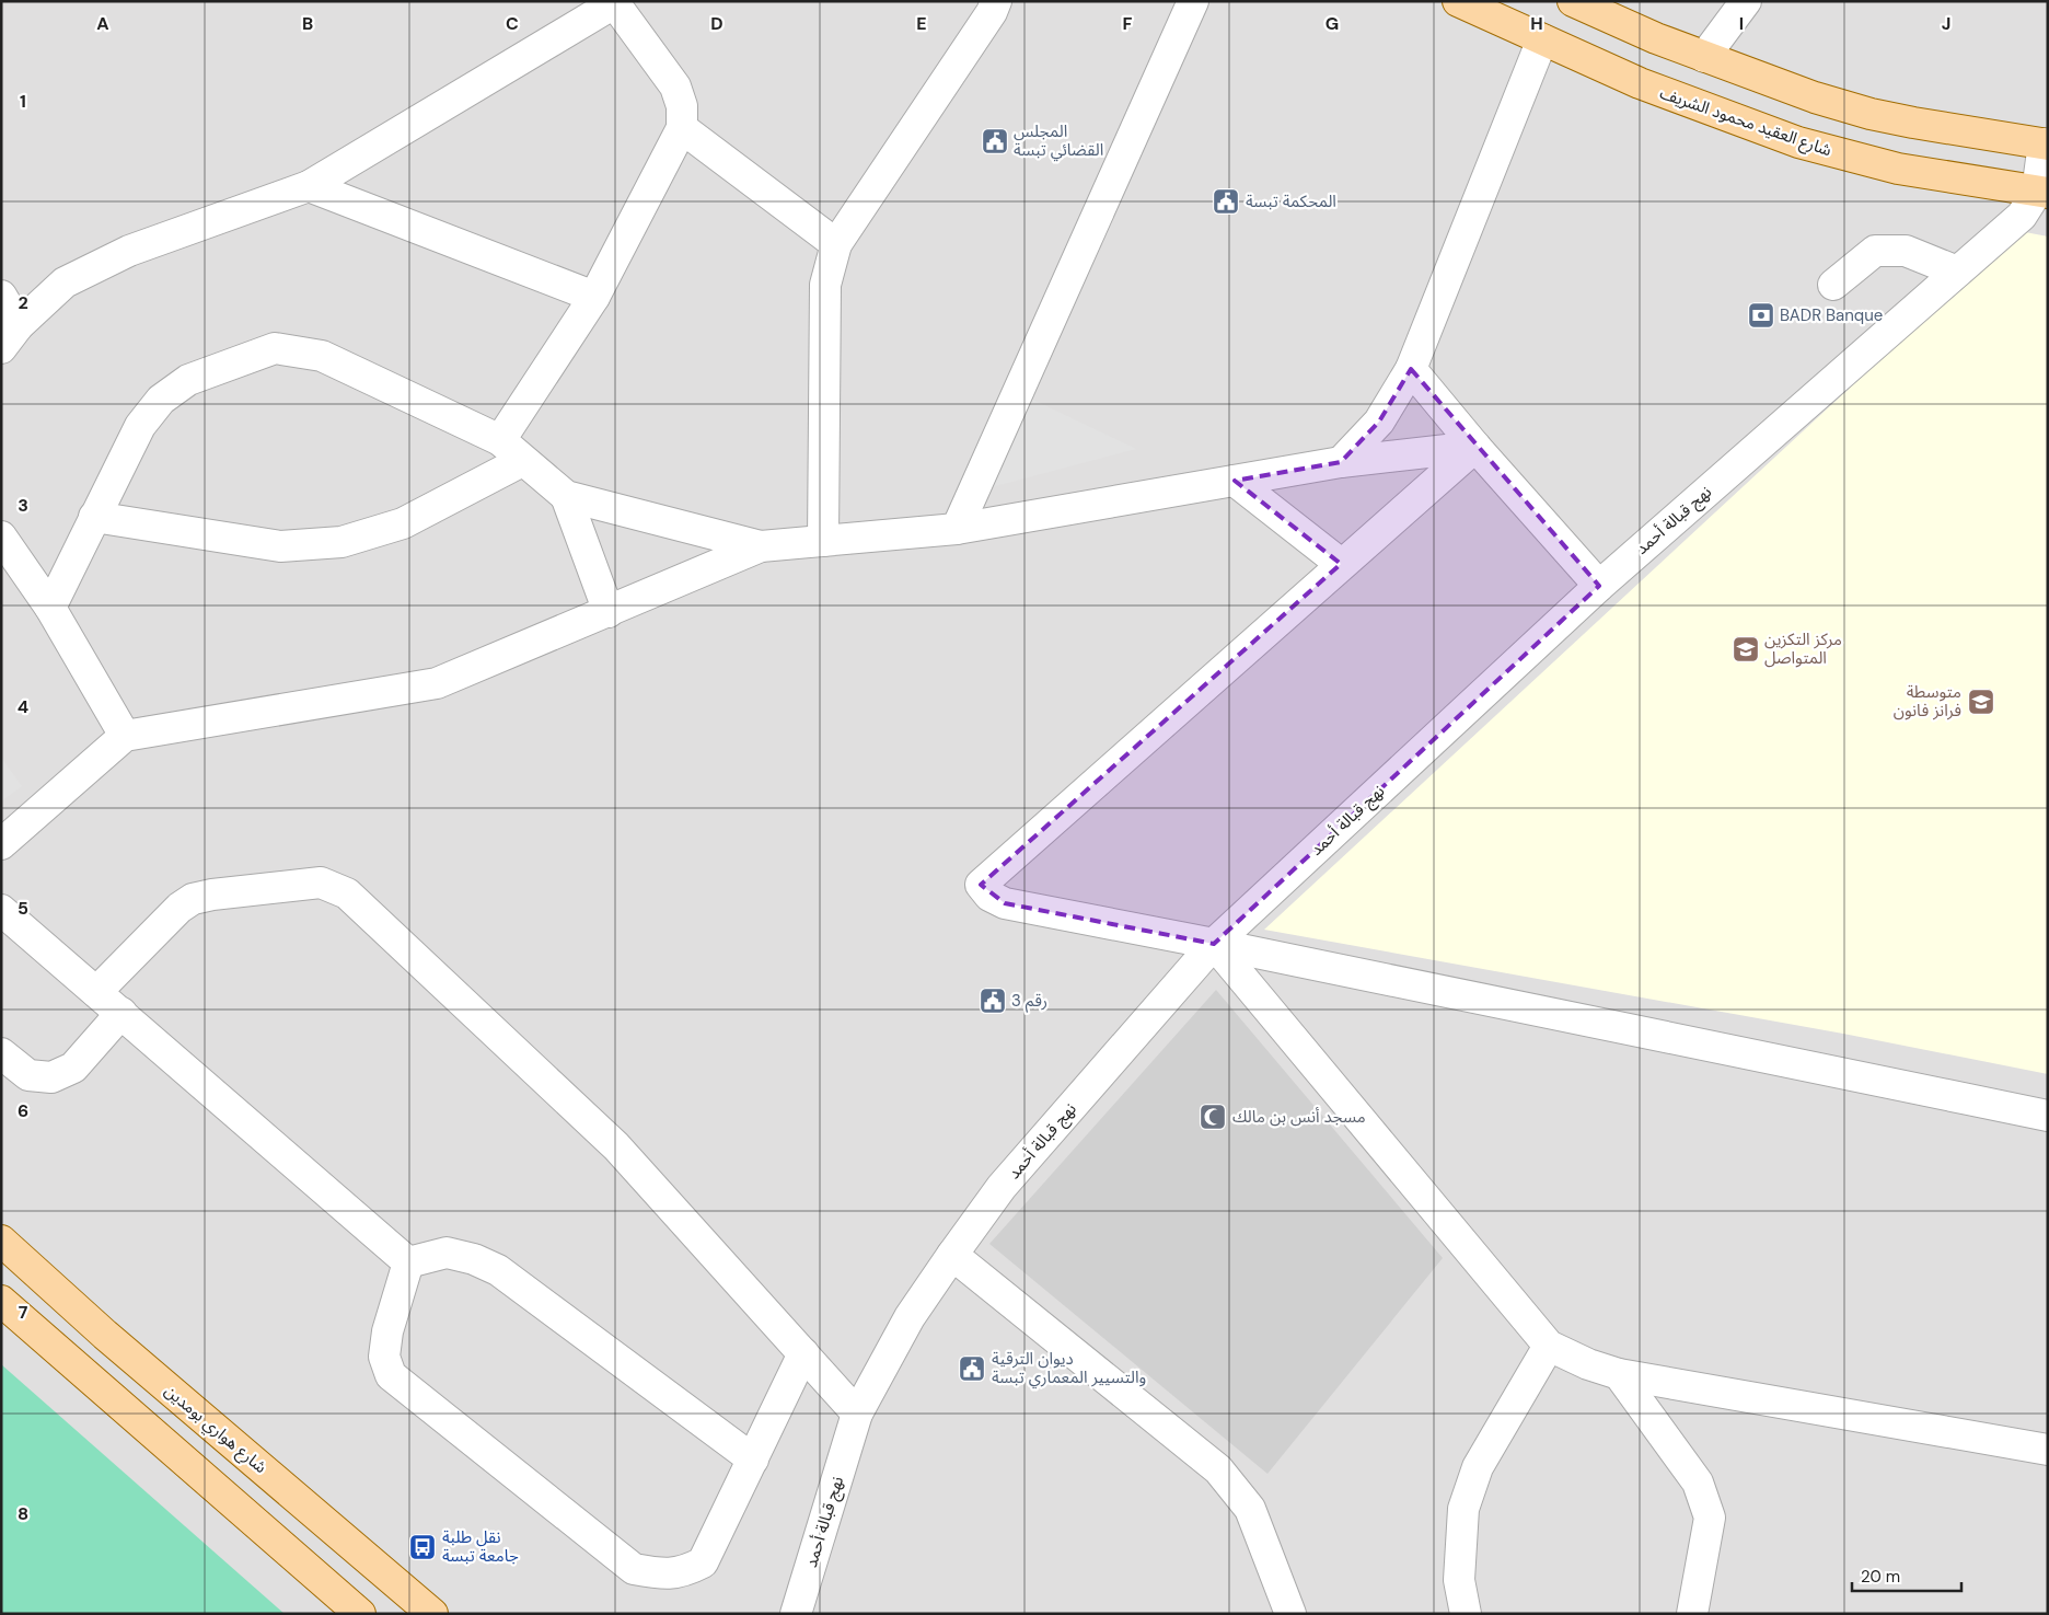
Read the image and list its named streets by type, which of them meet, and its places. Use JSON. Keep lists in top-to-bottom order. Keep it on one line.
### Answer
{"streets":{"main road":["شارع العقيد محمود الشريف","شارع هواري بومدين"],"street":["نهج قبالة أحمد"]},"crossings":[["شارع العقيد محمود الشريف","نهج قبالة أحمد"]],"places":{"public building":["المجلس القضائي تبسة","المحكمة تبسة","رقم 3","ديوان الترقية والتسيير المعماري تبسة"],"bank":["BADR Banque"],"school or university":["مركز التكزين المتواصل","متوسطة فرانز فانون"],"mosque":["مسجد أنس بن مالك"],"bus stop":["نقل طلبة جامعة تبسة"]},"scale_bar":"20 m","grid":{"columns":["A","B","C","D","E","F","G","H","I","J"],"rows":["1","2","3","4","5","6","7","8"]}}
